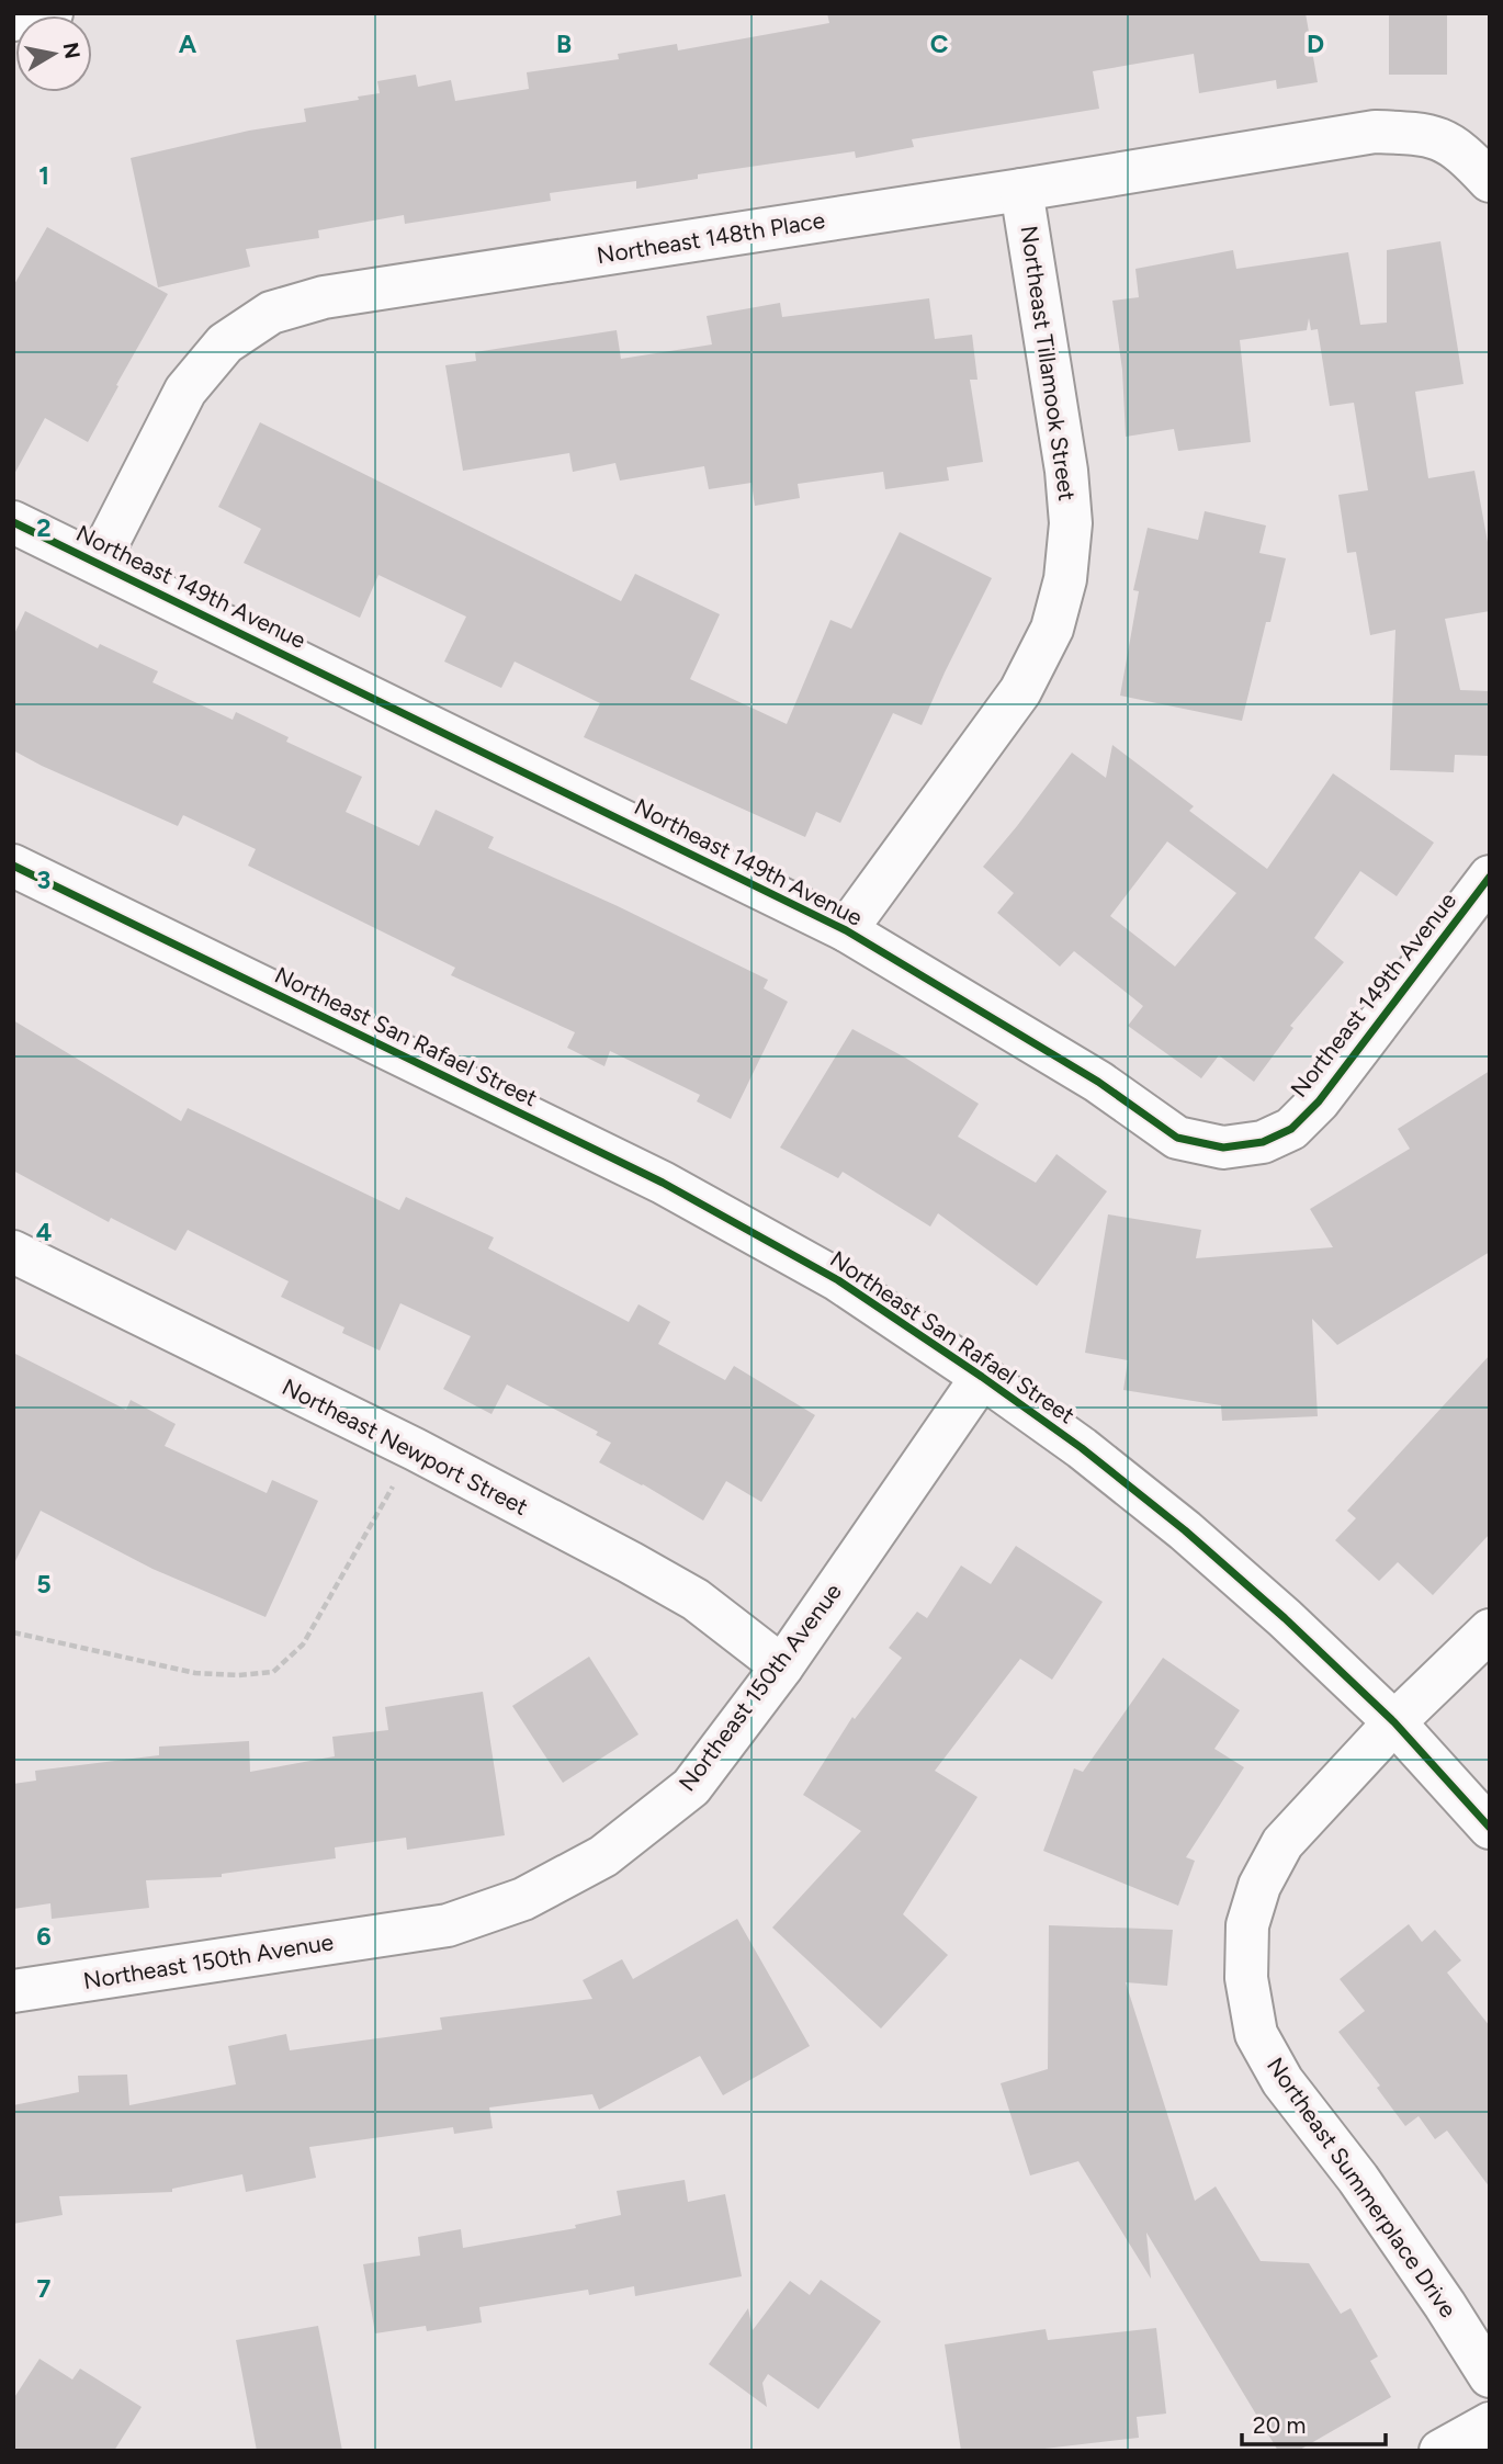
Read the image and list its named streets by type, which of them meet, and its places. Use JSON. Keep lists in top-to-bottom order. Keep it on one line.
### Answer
{"streets":{"street":["Northeast 148th Place","Northeast Tillamook Street","Northeast 149th Avenue","Northeast San Rafael Street","Northeast Newport Street","Northeast 150th Avenue","Northeast Summerplace Drive"]},"crossings":[["Northeast 148th Place","Northeast Tillamook Street"],["Northeast 148th Place","Northeast 149th Avenue"],["Northeast Tillamook Street","Northeast 149th Avenue"],["Northeast San Rafael Street","Northeast 150th Avenue"],["Northeast San Rafael Street","Northeast Summerplace Drive"],["Northeast Newport Street","Northeast 150th Avenue"]],"scale_bar":"20 m","north":"right","grid":{"columns":["A","B","C","D"],"rows":["1","2","3","4","5","6","7"]}}
